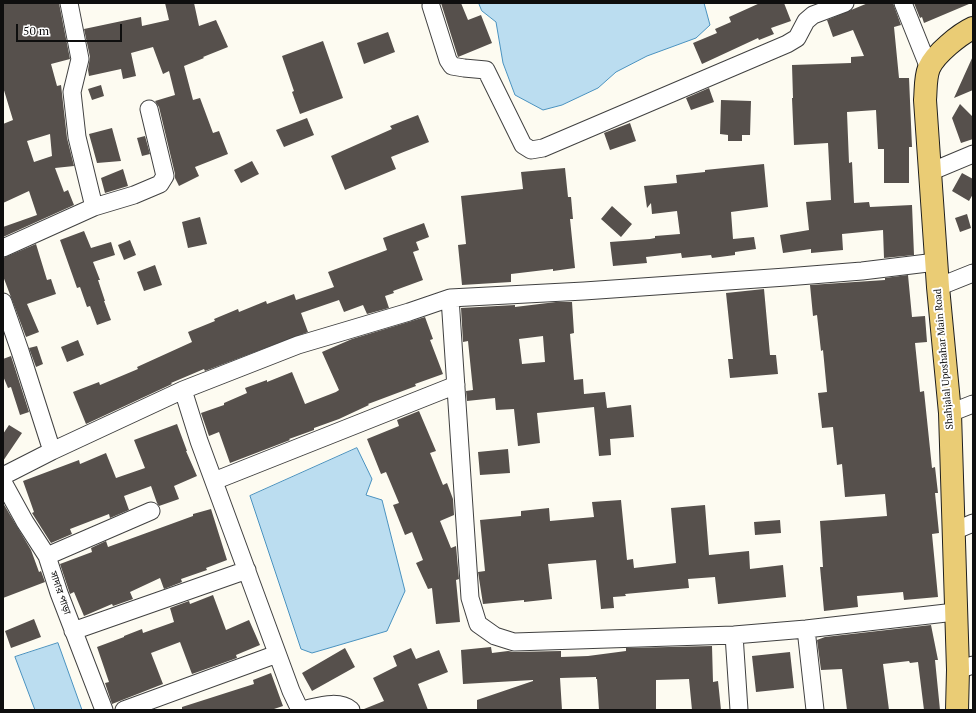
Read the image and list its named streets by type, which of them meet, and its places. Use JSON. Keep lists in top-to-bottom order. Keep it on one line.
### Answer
{"streets":{"main road":["Shahjalal Uposhahar Main Road"],"street":["সাদার পাড়া"]},"scale_bar":"50 m"}
